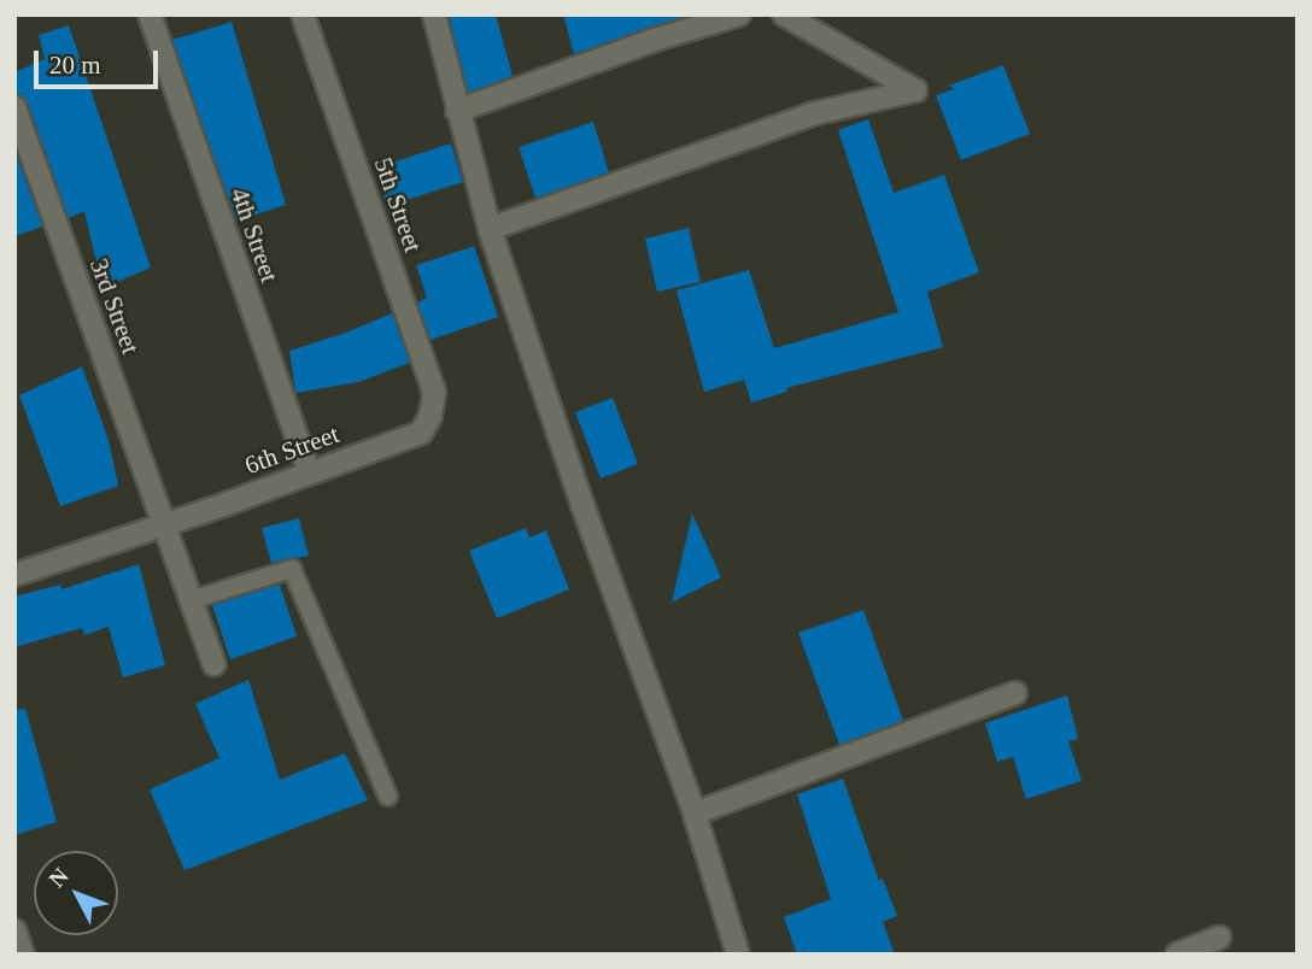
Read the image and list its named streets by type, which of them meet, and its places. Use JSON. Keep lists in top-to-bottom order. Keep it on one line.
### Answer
{"streets":{"street":["5th Street","4th Street","3rd Street","6th Street"]},"crossings":[["5th Street","6th Street"],["4th Street","6th Street"],["3rd Street","6th Street"]],"scale_bar":"20 m","north":"top left"}
